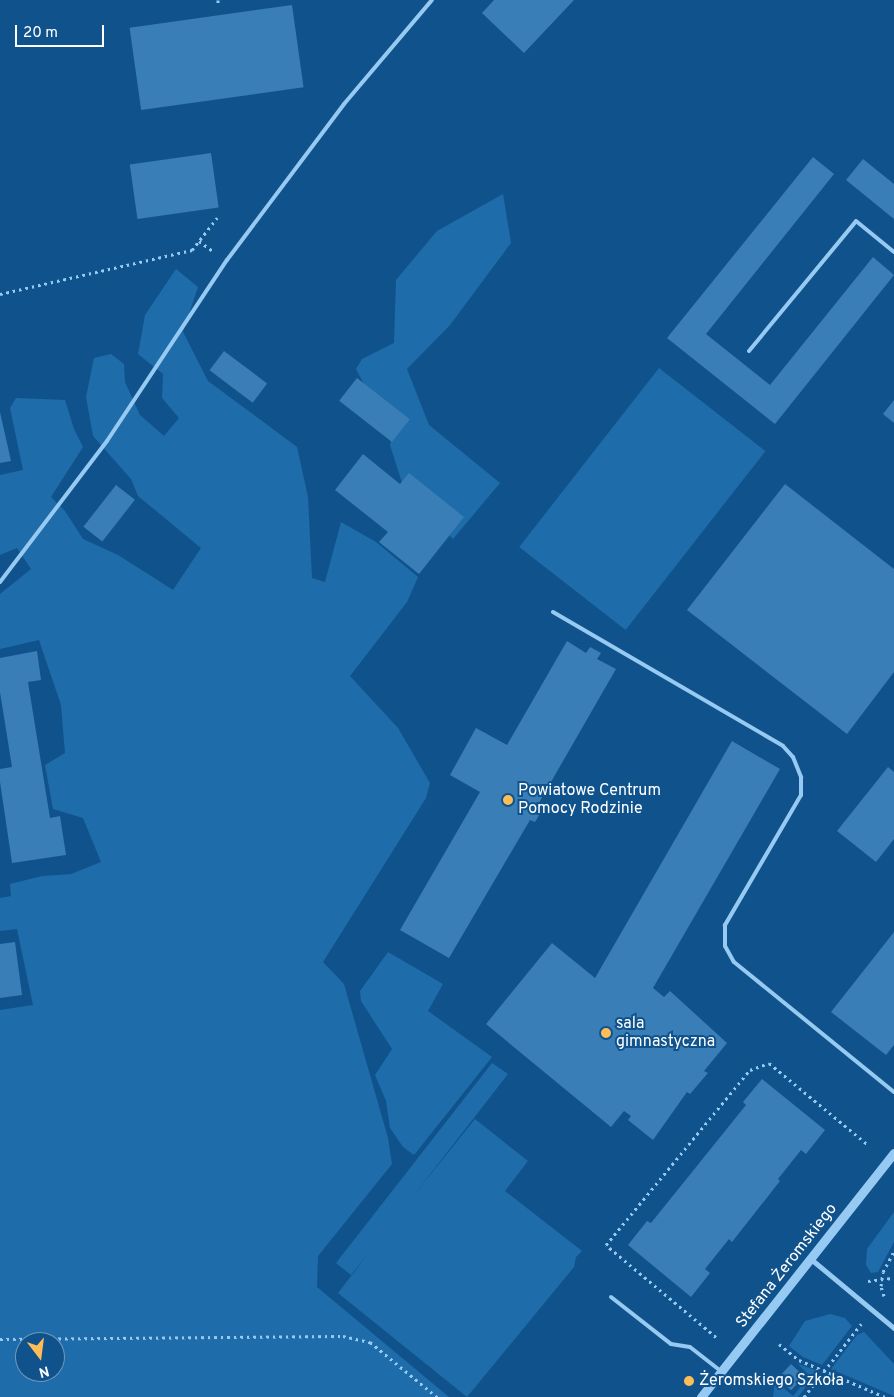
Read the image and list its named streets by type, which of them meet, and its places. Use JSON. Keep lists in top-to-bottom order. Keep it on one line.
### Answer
{"streets":{"street":["Stefana Żeromskiego"]},"places":["Powiatowe Centrum Pomocy Rodzinie","sala gimnastyczna","Żeromskiego Szkoła"],"scale_bar":"20 m","north":"bottom"}
